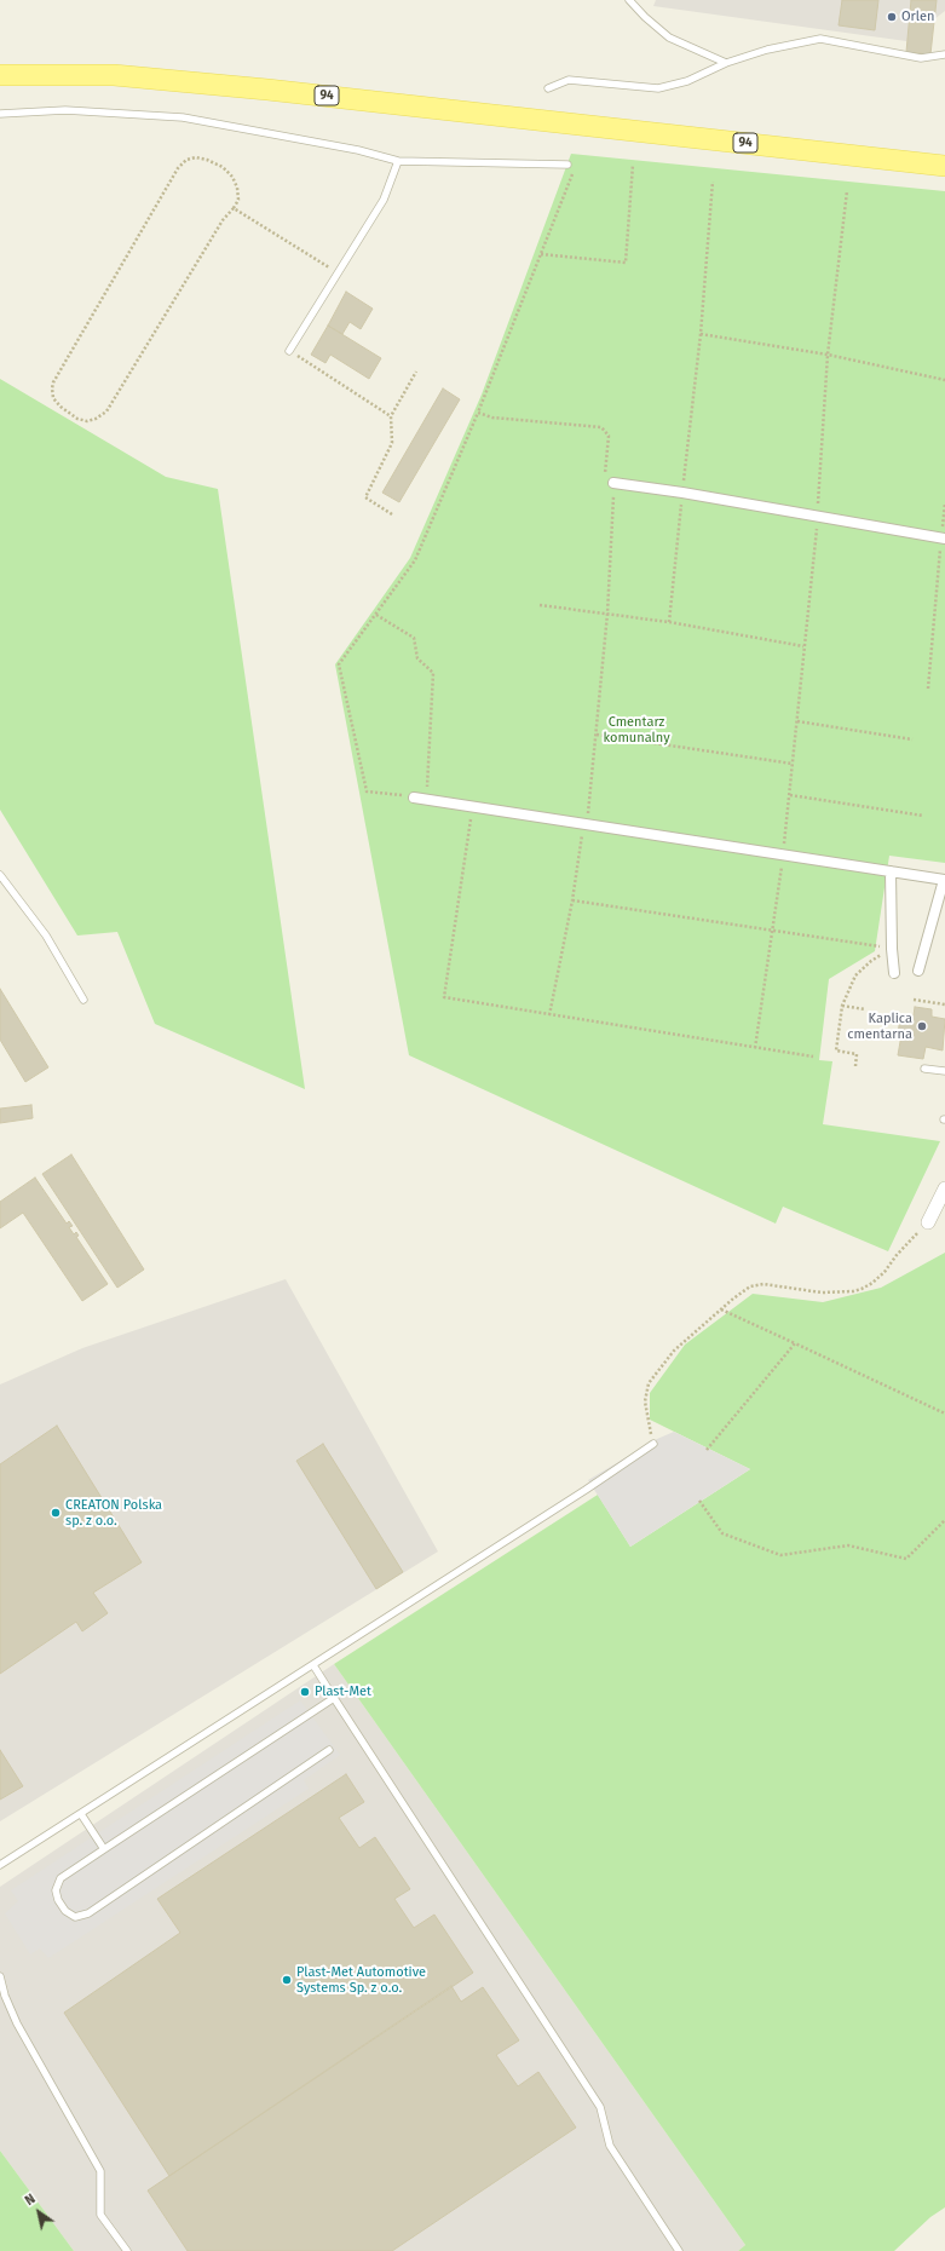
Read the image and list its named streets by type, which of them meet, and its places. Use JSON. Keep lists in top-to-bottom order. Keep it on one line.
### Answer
{"streets":{"main road":["94"]},"parks":["Cmentarz komunalny"],"places":["Orlen","Kaplica cmentarna","CREATON Polska sp. z o.o.","Plast-Met","Plast-Met Automotive Systems Sp. z o.o."],"north":"top left"}
